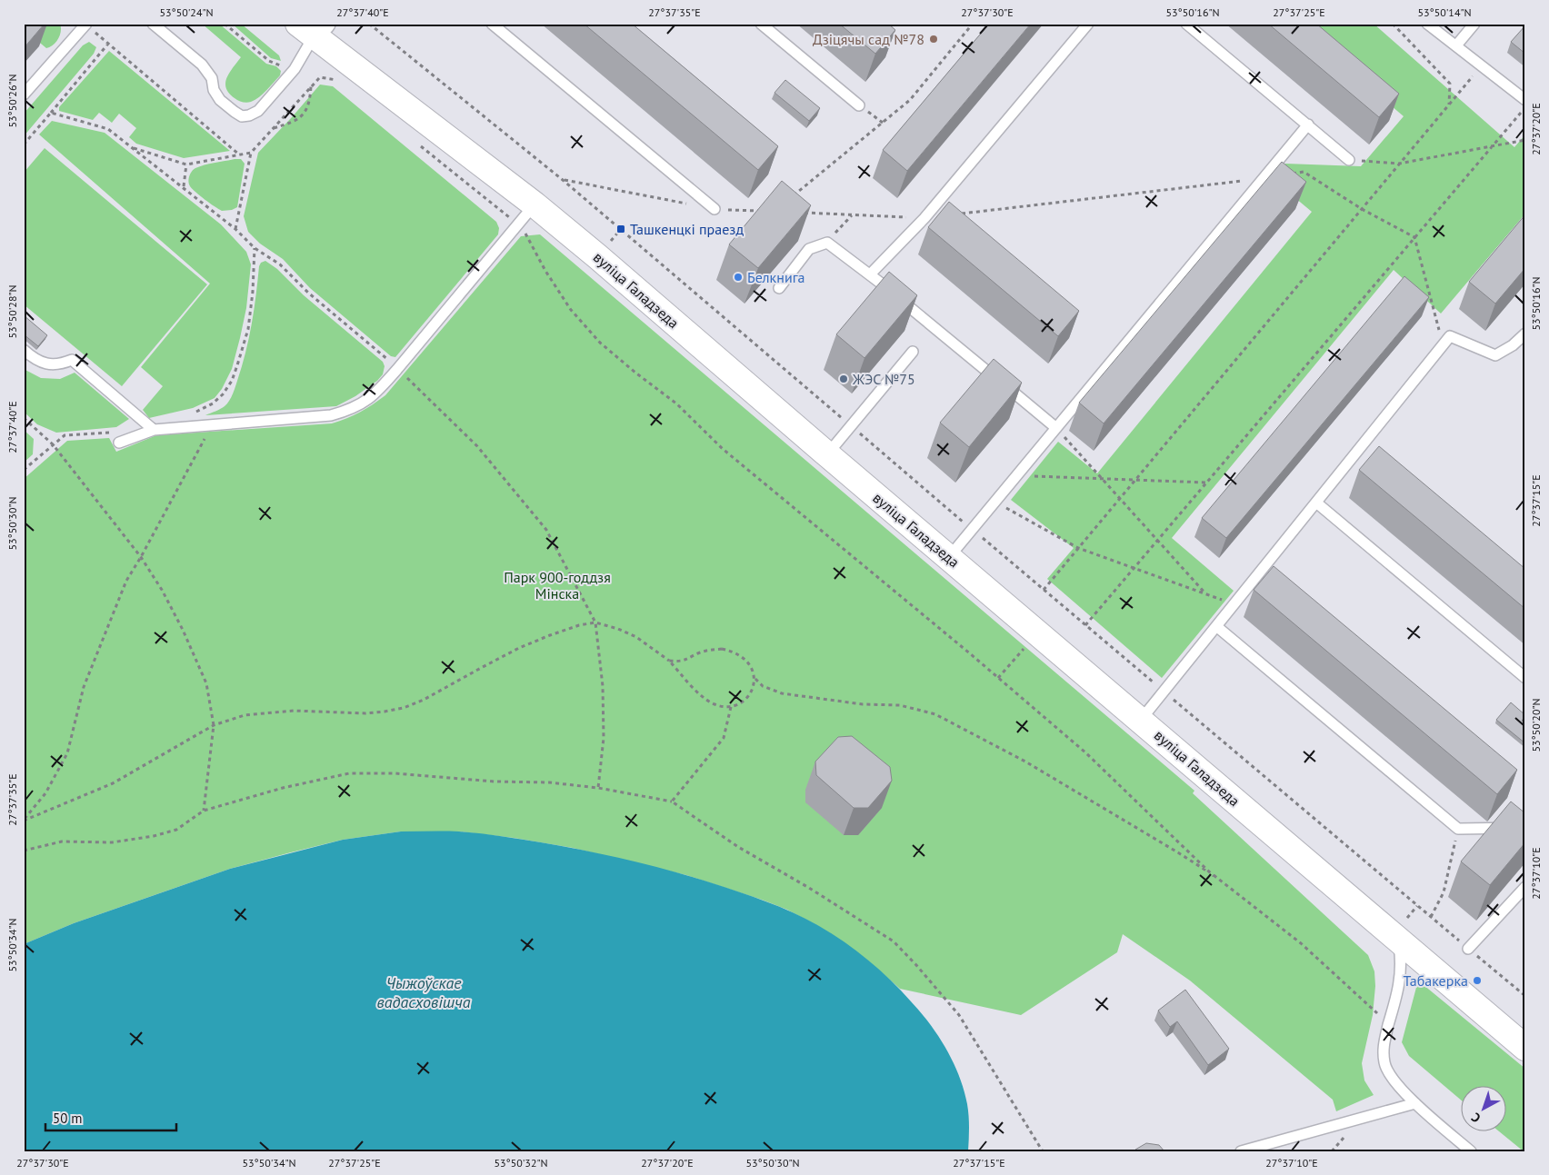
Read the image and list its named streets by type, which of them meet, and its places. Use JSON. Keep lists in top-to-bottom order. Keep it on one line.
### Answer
{"streets":{"street":["вуліца Галадзеда"]},"water":["Чыжоўскае вадасховішча"],"parks":["Парк 900-годдзя Мінска"],"places":{"other":["Дзіцячы сад №78","Белкнига","ЖЭС №75","Табакерка"],"transit":["Ташкенцкі праезд"]},"scale_bar":"50 m","north":"bottom left","coordinates":["53°50'24\"N","27°37'40\"E","27°37'35\"E","27°37'30\"E","53°50'16\"N","27°37'25\"E","53°50'14\"N","53°50'26\"N","27°37'20\"E","53°50'28\"N","27°37'15\"E","53°50'30\"N","53°50'20\"N","27°37'10\"E","53°50'34\"N","53°50'32\"N"]}
